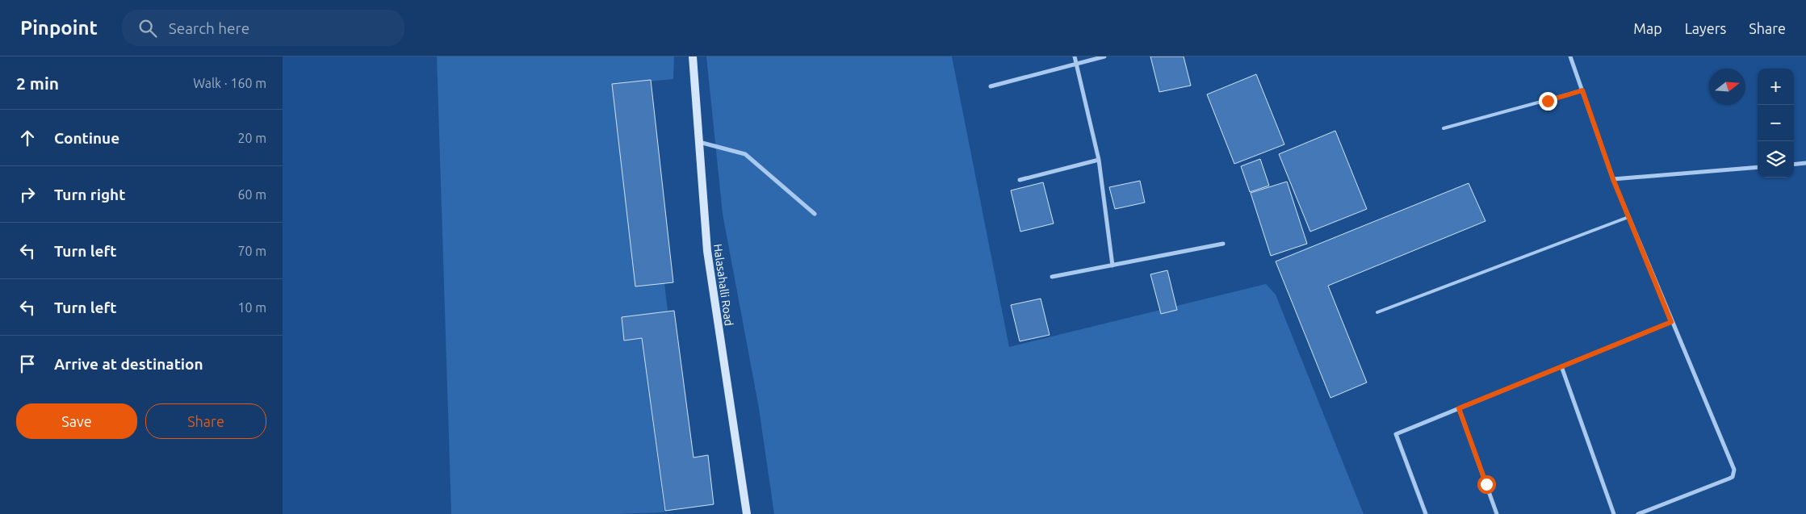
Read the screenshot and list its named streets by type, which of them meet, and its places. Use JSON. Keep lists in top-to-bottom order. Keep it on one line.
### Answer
{"streets":{"main road":["Halasahalli Road"]},"north":"right","page":{"header":"Pinpoint","search":"Search here","nav":["Map","Layers","Share"],"heading":["2 min","Walk · 160 m"],"map_buttons":["+","−"],"list":[["Continue","20 m"],["Turn right","60 m"],["Turn left","70 m"],["Turn left","10 m"],"Arrive at destination"],"buttons":["Save","Share"]}}
